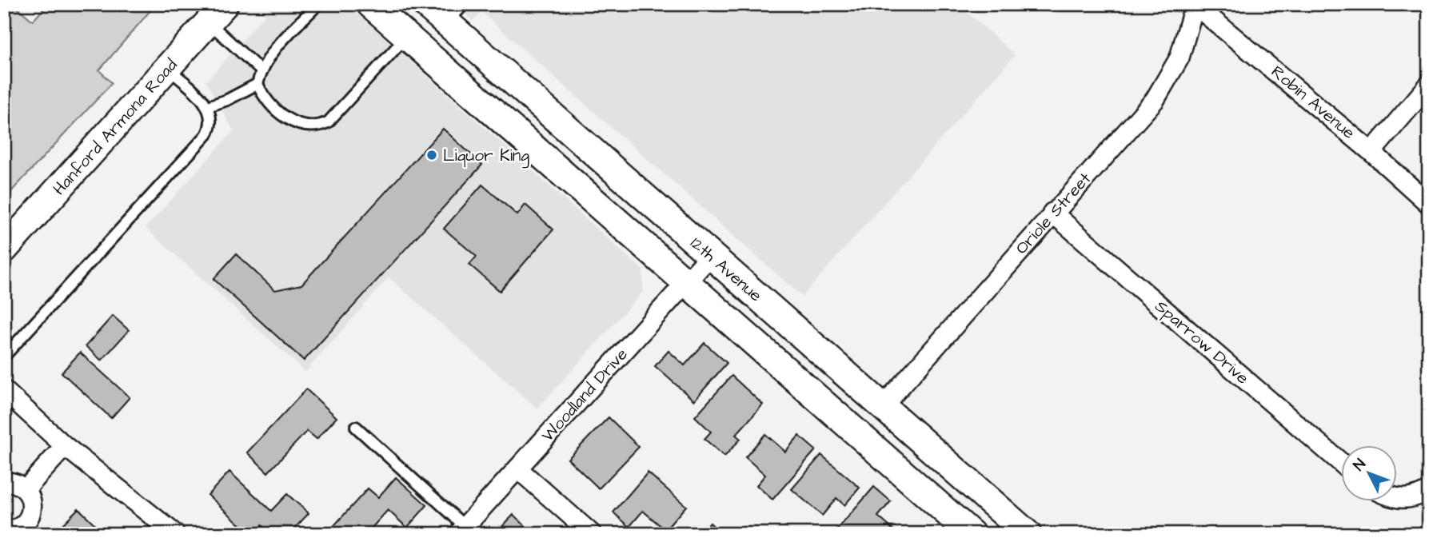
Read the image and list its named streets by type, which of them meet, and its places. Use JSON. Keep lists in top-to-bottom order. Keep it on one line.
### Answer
{"streets":{"street":["Robin Avenue","Hanford Armona Road","Oriole Street","12th Avenue","Sparrow Drive","Woodland Drive"]},"crossings":[["Robin Avenue","Oriole Street"],["Oriole Street","12th Avenue"],["Oriole Street","Sparrow Drive"],["12th Avenue","Woodland Drive"]],"places":["Liquor King"],"north":"top left"}
